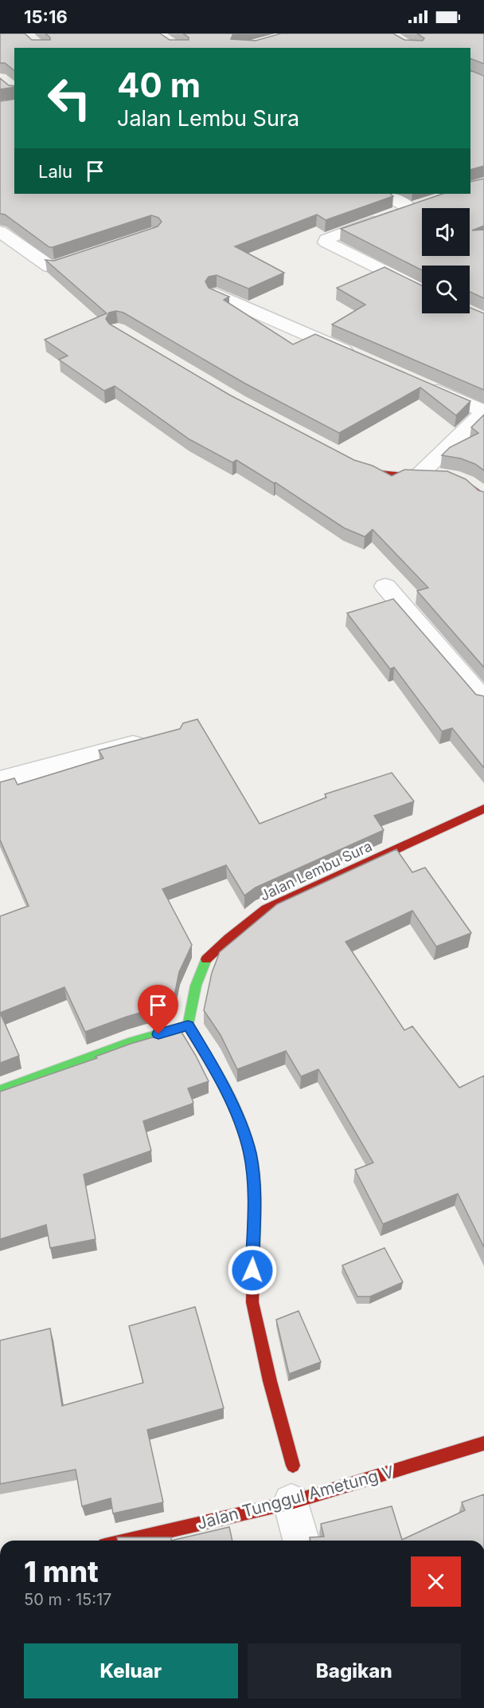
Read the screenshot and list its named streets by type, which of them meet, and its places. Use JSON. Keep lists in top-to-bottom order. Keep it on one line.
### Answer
{"streets":{"street":["Jalan Lembu Sura","Jalan Tunggul Ametung V"]},"page":{"status":"15:16","turn":["40 m","Jalan Lembu Sura"],"then":"Lalu","heading":["1 mnt","50 m · 15:17"],"buttons":["Keluar","Bagikan"]}}
